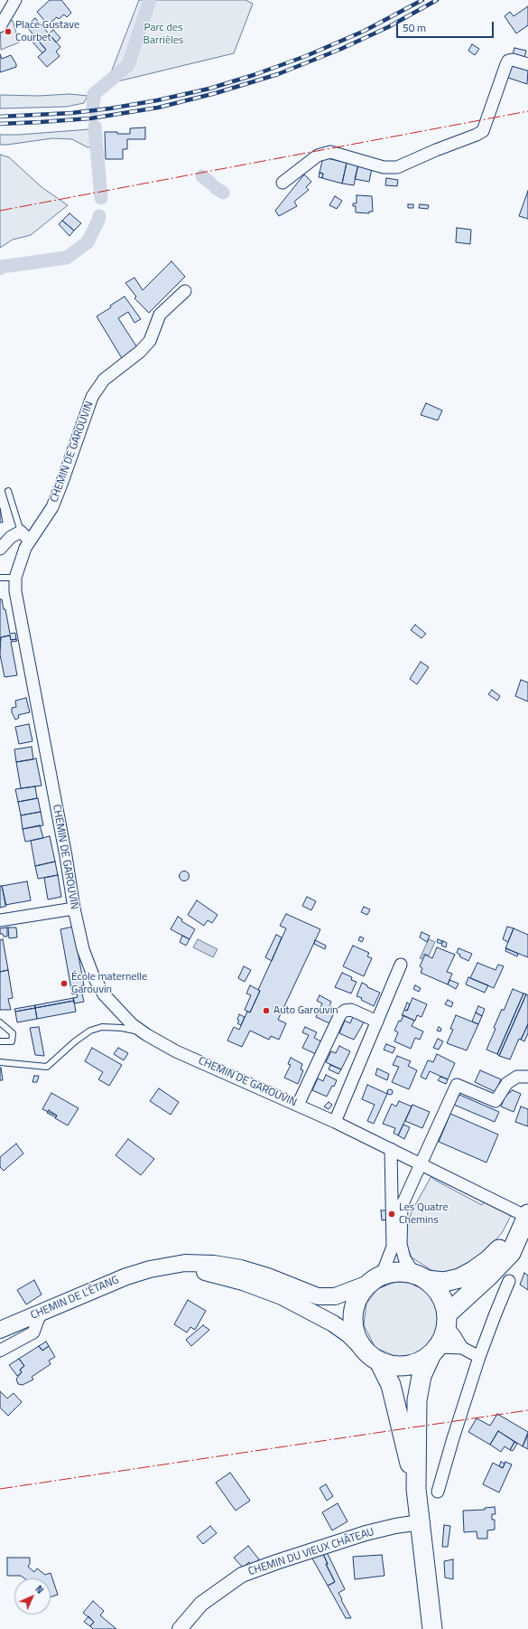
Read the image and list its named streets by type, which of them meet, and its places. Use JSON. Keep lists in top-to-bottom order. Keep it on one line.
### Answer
{"streets":{"main road":["CHEMIN DE L’ÉTANG"],"street":["CHEMIN DE GAROUVIN","CHEMIN DU VIEUX CHÂTEAU"]},"parks":["Parc des Barrièles"],"places":["Place Gustave Courbet","École maternelle Garouvin","Auto Garouvin","Les Quatre Chemins"],"scale_bar":"50 m","north":"top right"}
